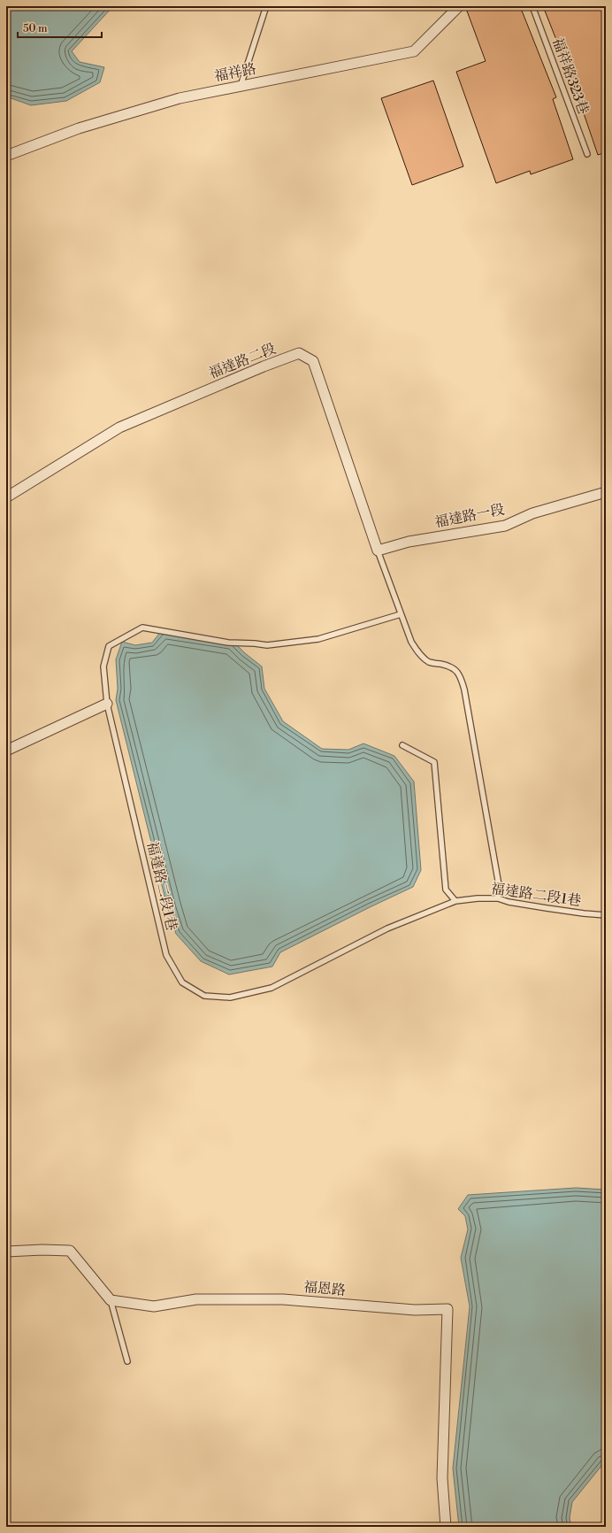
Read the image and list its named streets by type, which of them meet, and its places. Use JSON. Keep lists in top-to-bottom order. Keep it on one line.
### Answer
{"streets":{"street":["福祥路","福達路二段","福達路一段","福恩路"],"lane":["福祥路323巷","福達路二段1巷"]},"crossings":[["福達路二段","福達路一段"]],"scale_bar":"50 m"}
